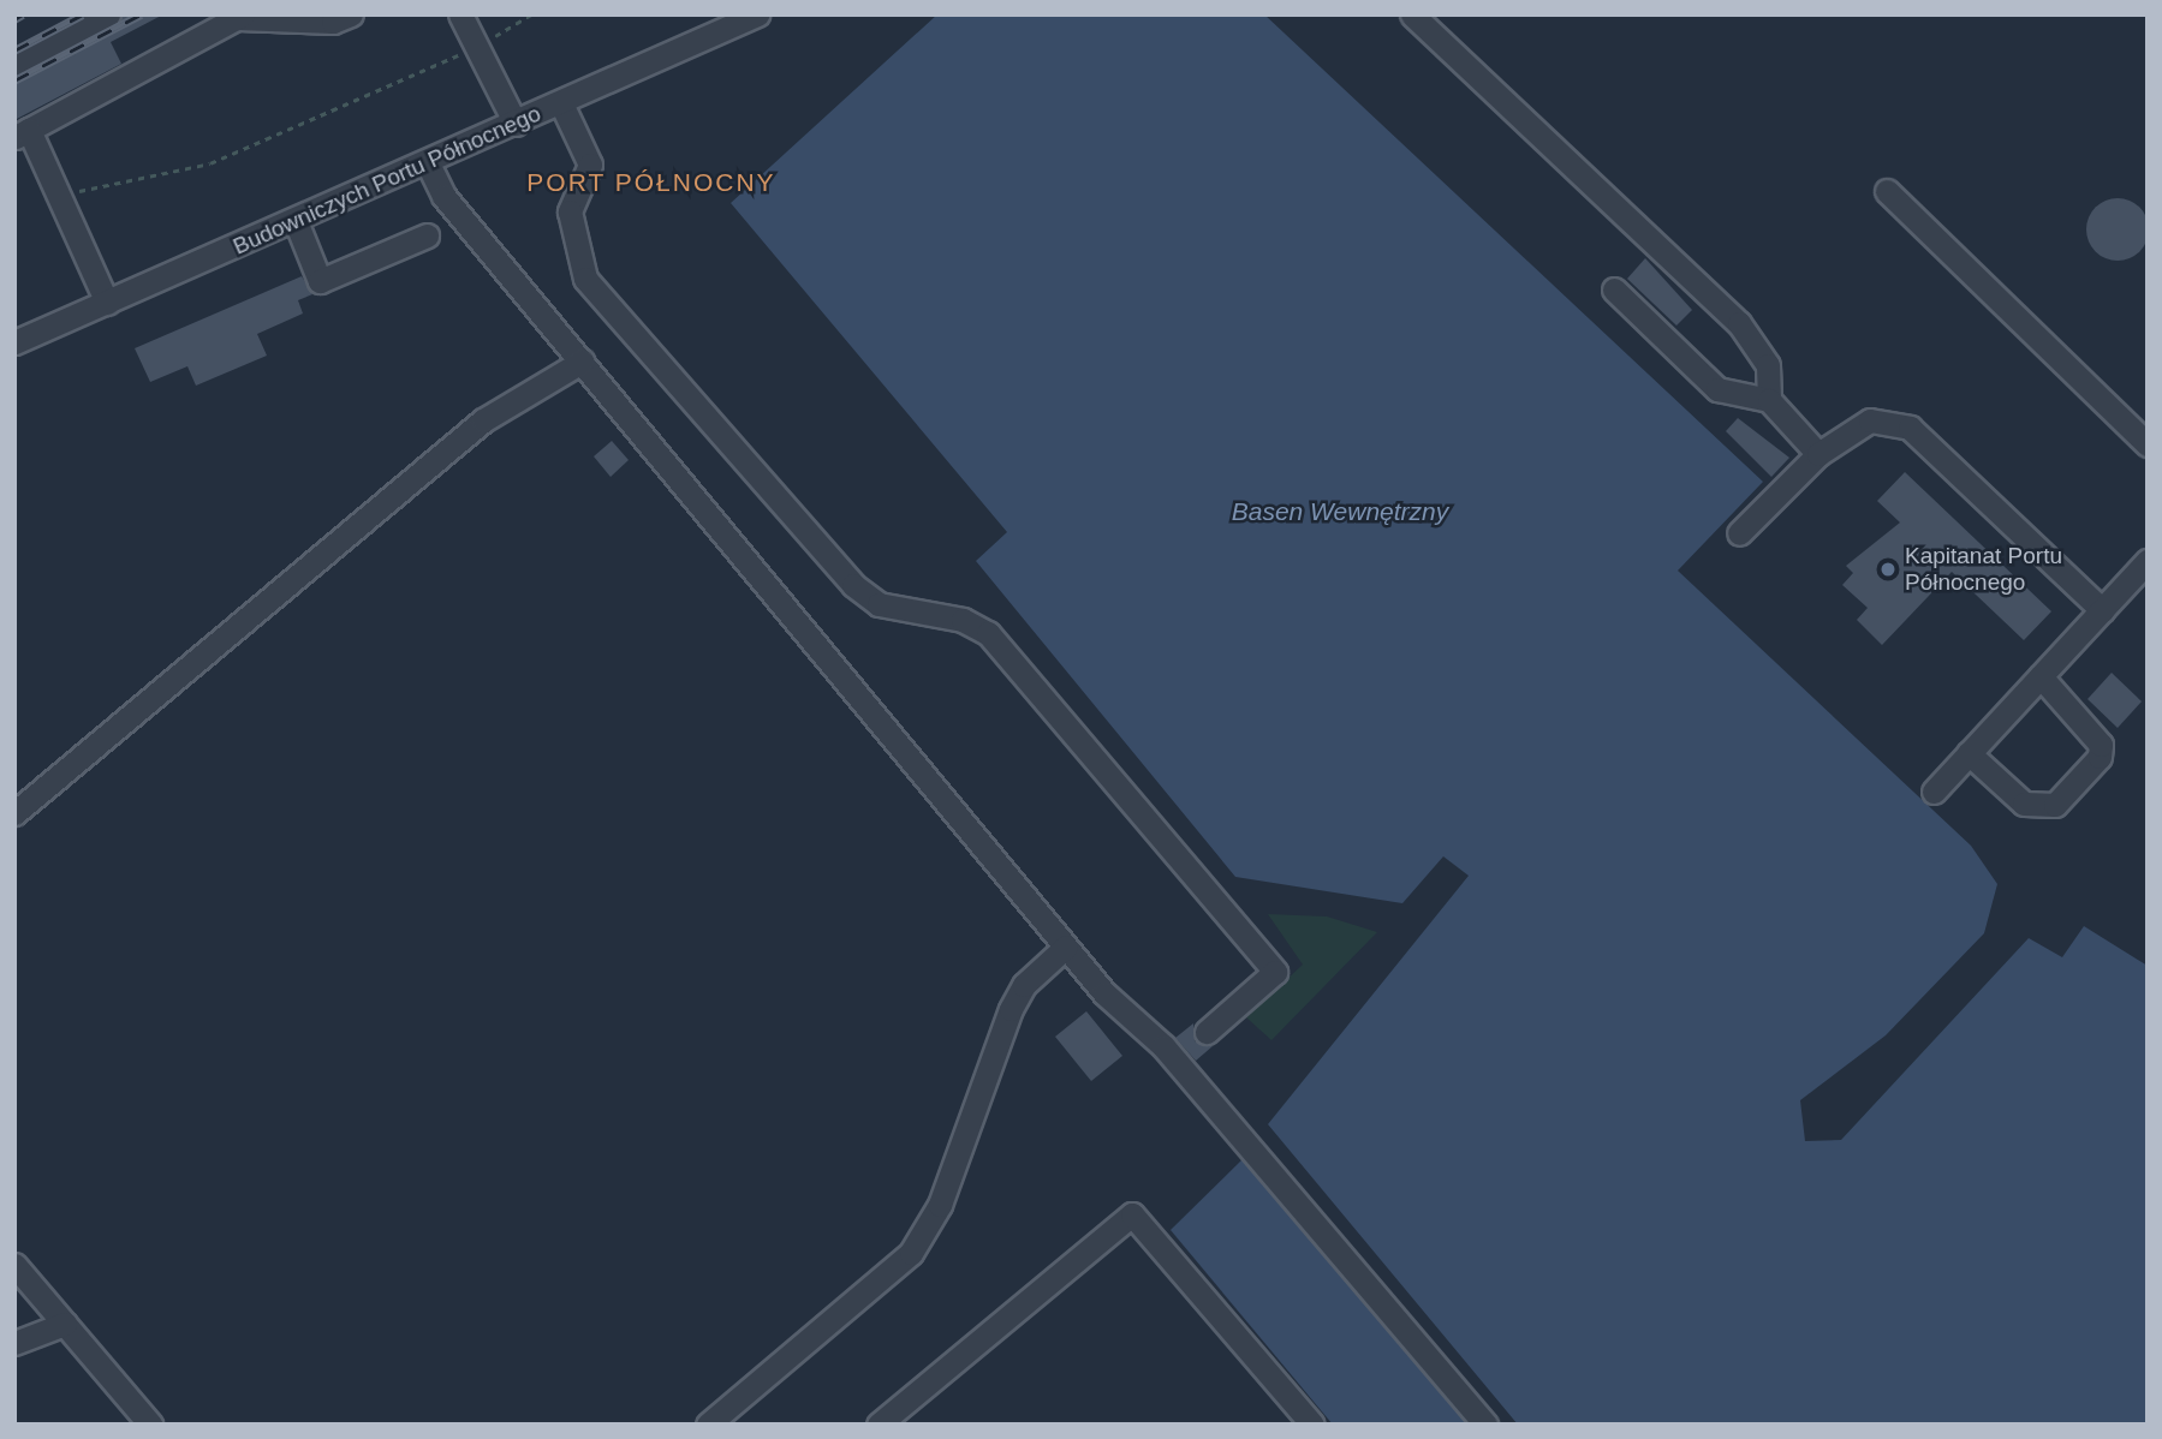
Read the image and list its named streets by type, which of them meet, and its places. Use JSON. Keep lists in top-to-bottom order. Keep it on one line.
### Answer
{"streets":{"street":["Budowniczych Portu Północnego"]},"districts":["PORT PÓŁNOCNY"],"water":["Basen Wewnętrzny"],"places":["Kapitanat Portu Północnego"]}
